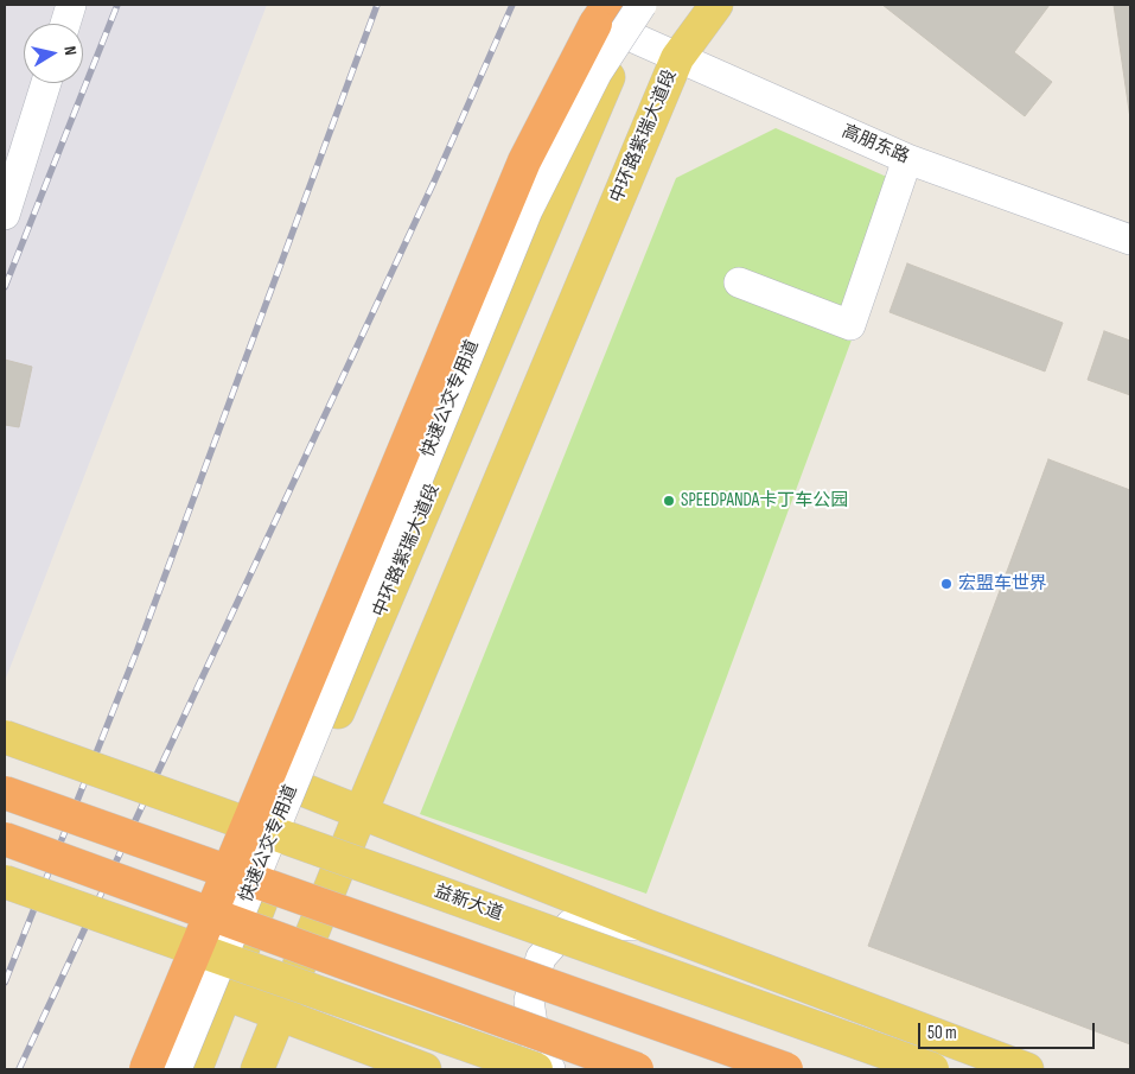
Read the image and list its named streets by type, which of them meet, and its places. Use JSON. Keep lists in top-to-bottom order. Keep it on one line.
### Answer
{"streets":{"main road":["中环路紫瑞大道段","益新大道"],"street":["高朋东路","快速公交专用道"]},"crossings":[["中环路紫瑞大道段","高朋东路"]],"places":["SPEEDPANDA卡丁车公园","宏盟车世界"],"scale_bar":"50 m","north":"right"}
